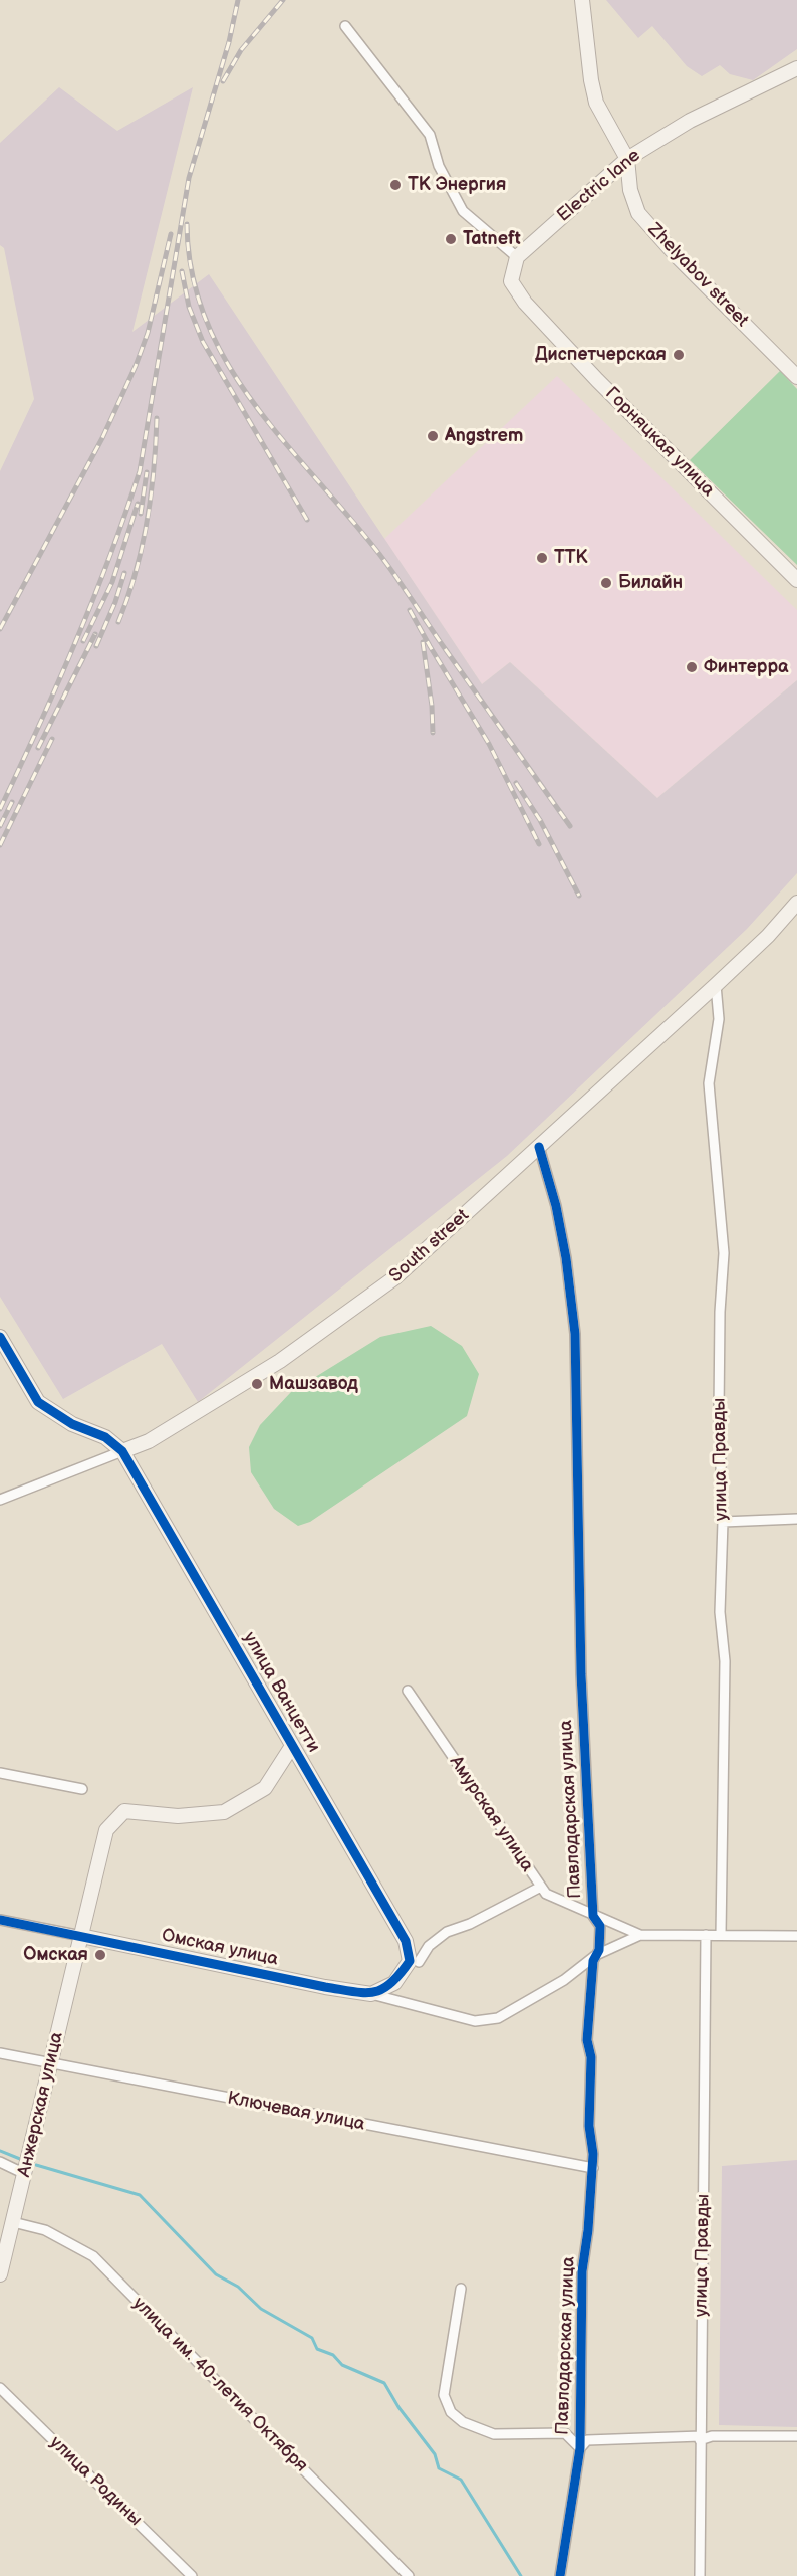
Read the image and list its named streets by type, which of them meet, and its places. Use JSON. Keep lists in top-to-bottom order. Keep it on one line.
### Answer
{"streets":{"street":["Electric lane","Zhelyabov street","Горняцкая улица","South street","улица Правды","улица Ванцетти","Павлодарская улица","Амурская улица","Омская улица","Анжерская улица","Ключевая улица","улица им. 40-летия Октября","улица Родины"]},"crossings":[["Electric lane","Zhelyabov street"],["Electric lane","Горняцкая улица"],["South street","улица Правды"],["South street","улица Ванцетти"],["South street","Павлодарская улица"],["улица Ванцетти","Омская улица"],["улица Ванцетти","Анжерская улица"],["Павлодарская улица","Амурская улица"],["Павлодарская улица","Омская улица"],["Павлодарская улица","Ключевая улица"],["Амурская улица","Омская улица"],["Омская улица","Анжерская улица"],["Анжерская улица","Ключевая улица"],["Анжерская улица","улица им. 40-летия Октября"]],"places":["ТК Энергия","Tatneft","Диспетчерская","Angstrem","ТТК","Билайн","Финтерра","Машзавод","Омская"]}
